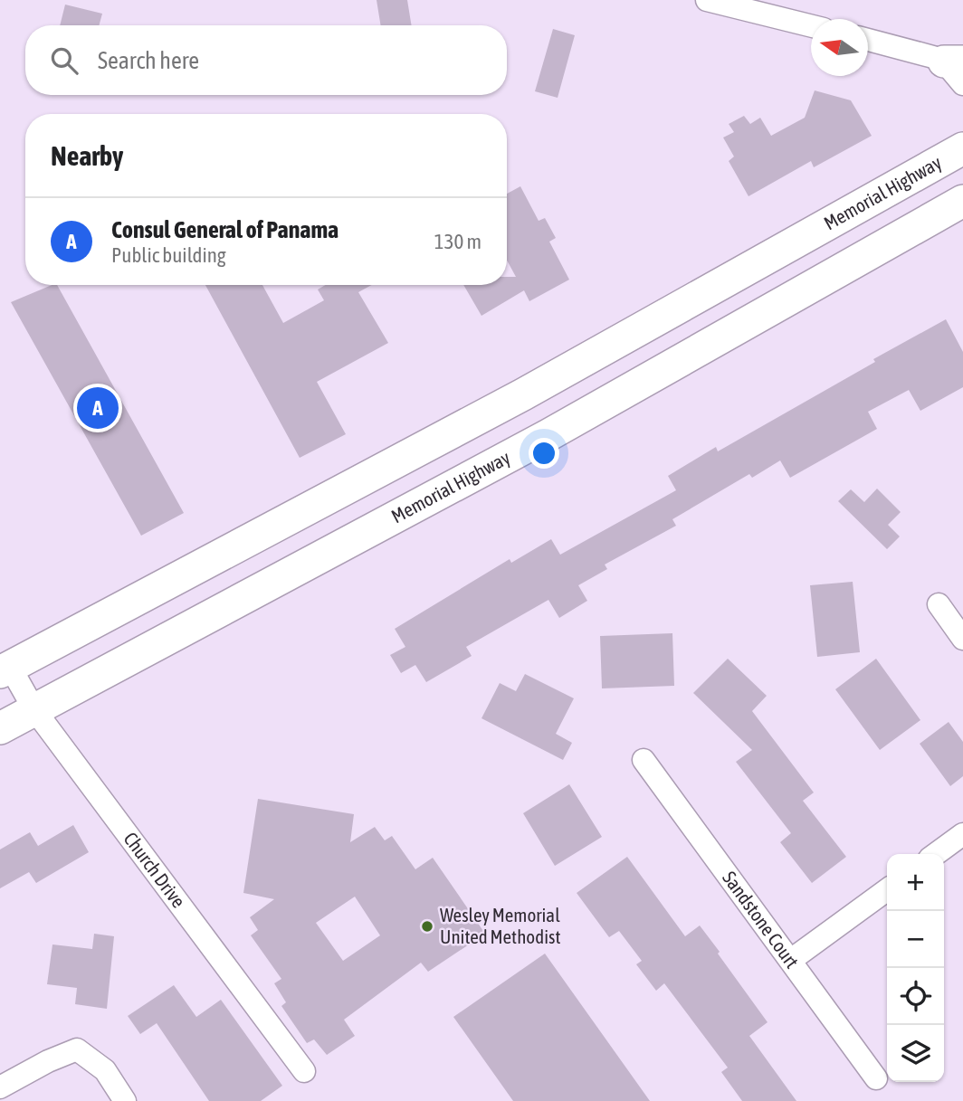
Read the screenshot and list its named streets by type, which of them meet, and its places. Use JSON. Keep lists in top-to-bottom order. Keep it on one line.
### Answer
{"streets":{"main road":["Memorial Highway"],"street":["Church Drive","Sandstone Court"]},"crossings":[["Memorial Highway","Church Drive"]],"places":["Wesley Memorial United Methodist"],"north":"left","page":{"search":"Search here","heading":"Nearby","list":[{"mark":"A","name":"Consul General of Panama","note":"Public building","value":"130 m"}],"pins":"A","map_buttons":["+","−"]}}
